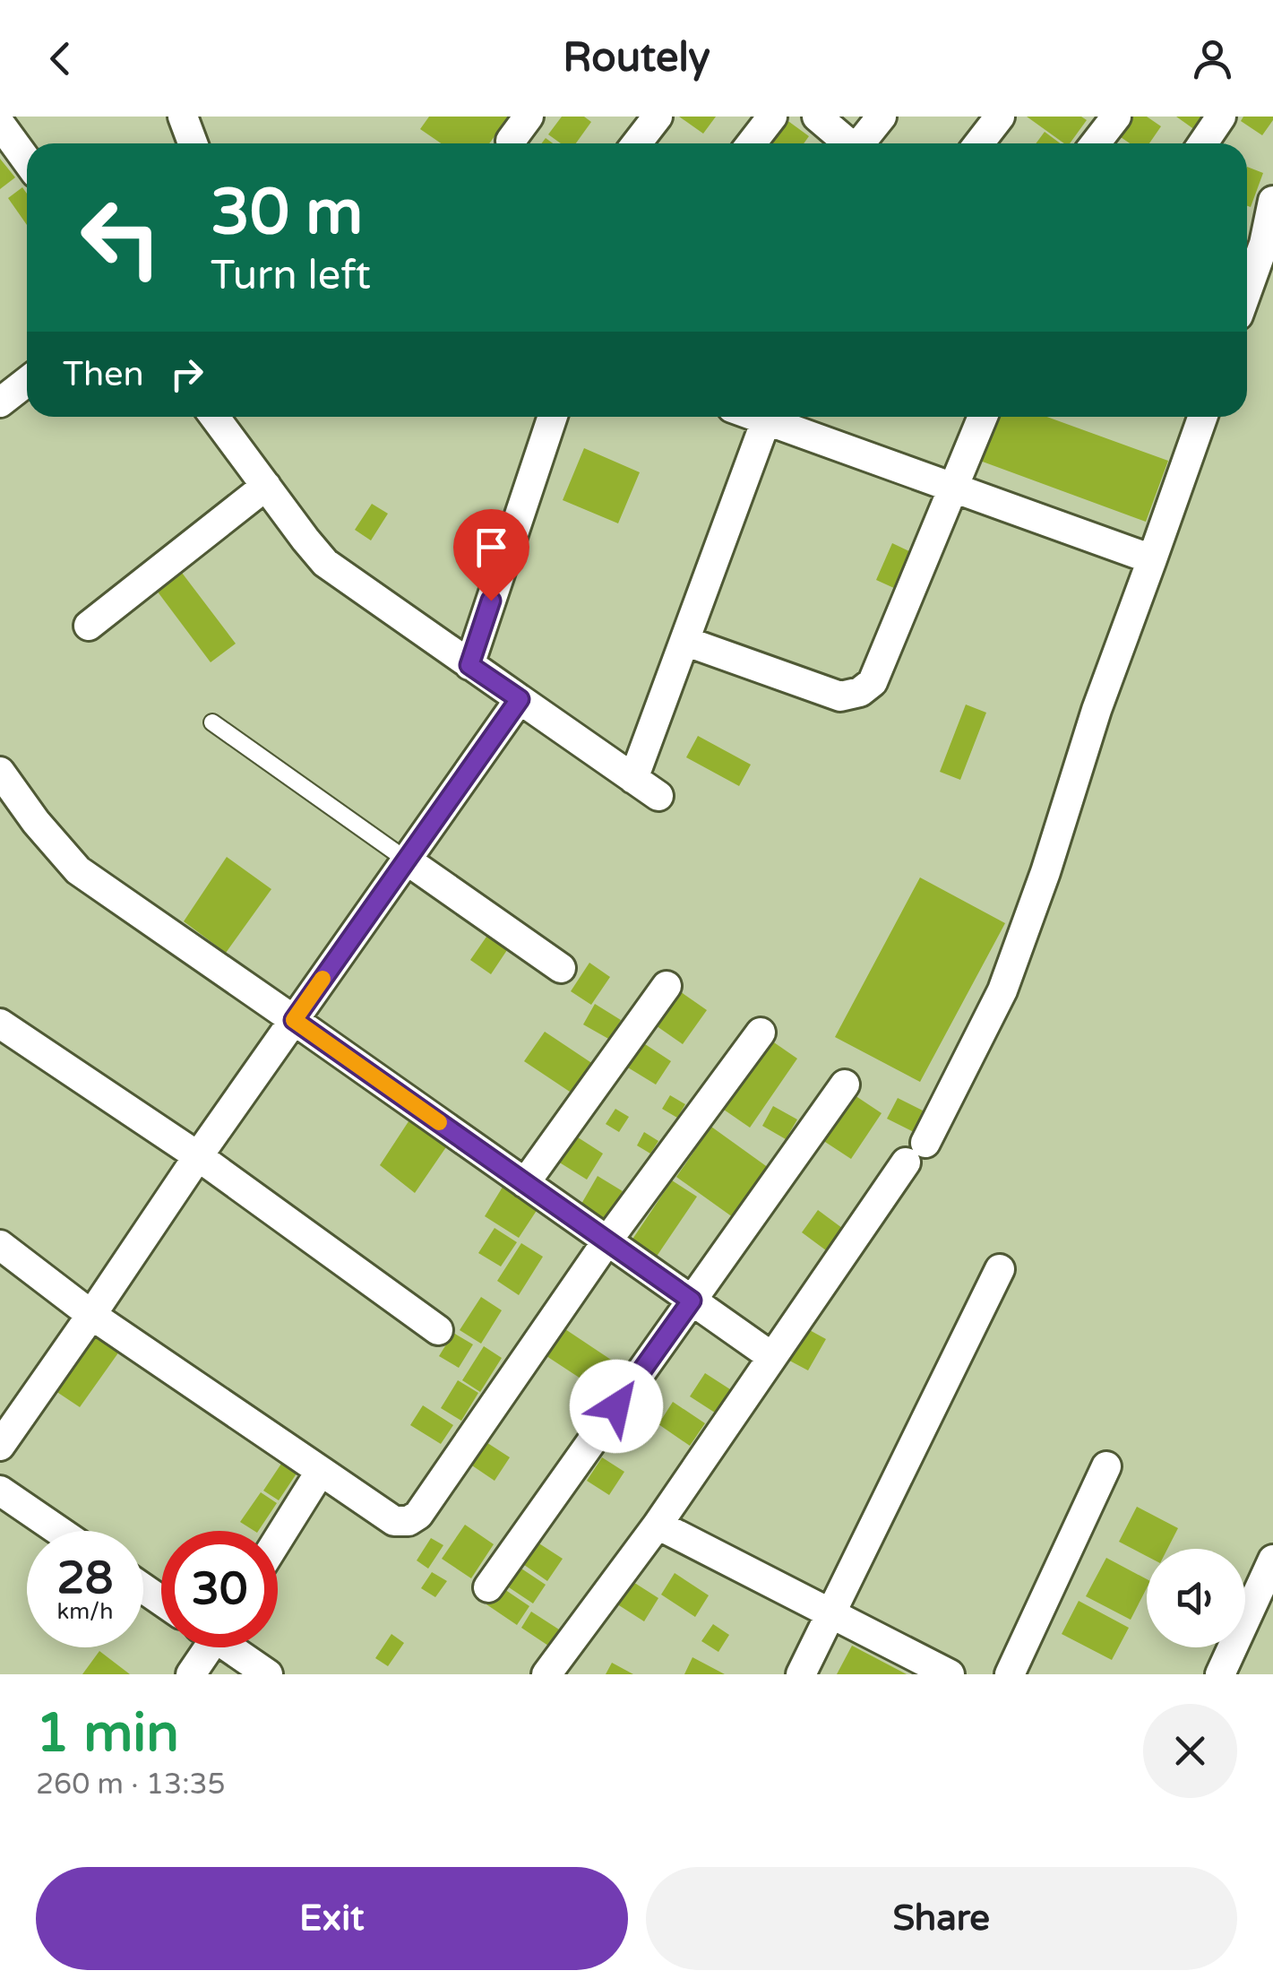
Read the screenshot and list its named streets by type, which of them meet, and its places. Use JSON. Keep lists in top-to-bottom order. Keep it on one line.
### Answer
{"page":{"header":"Routely","turn":["30 m","Turn left"],"then":"Then","speed":"28 km/h","limit":"30","heading":["1 min","260 m · 13:35"],"buttons":["Exit","Share"]}}
